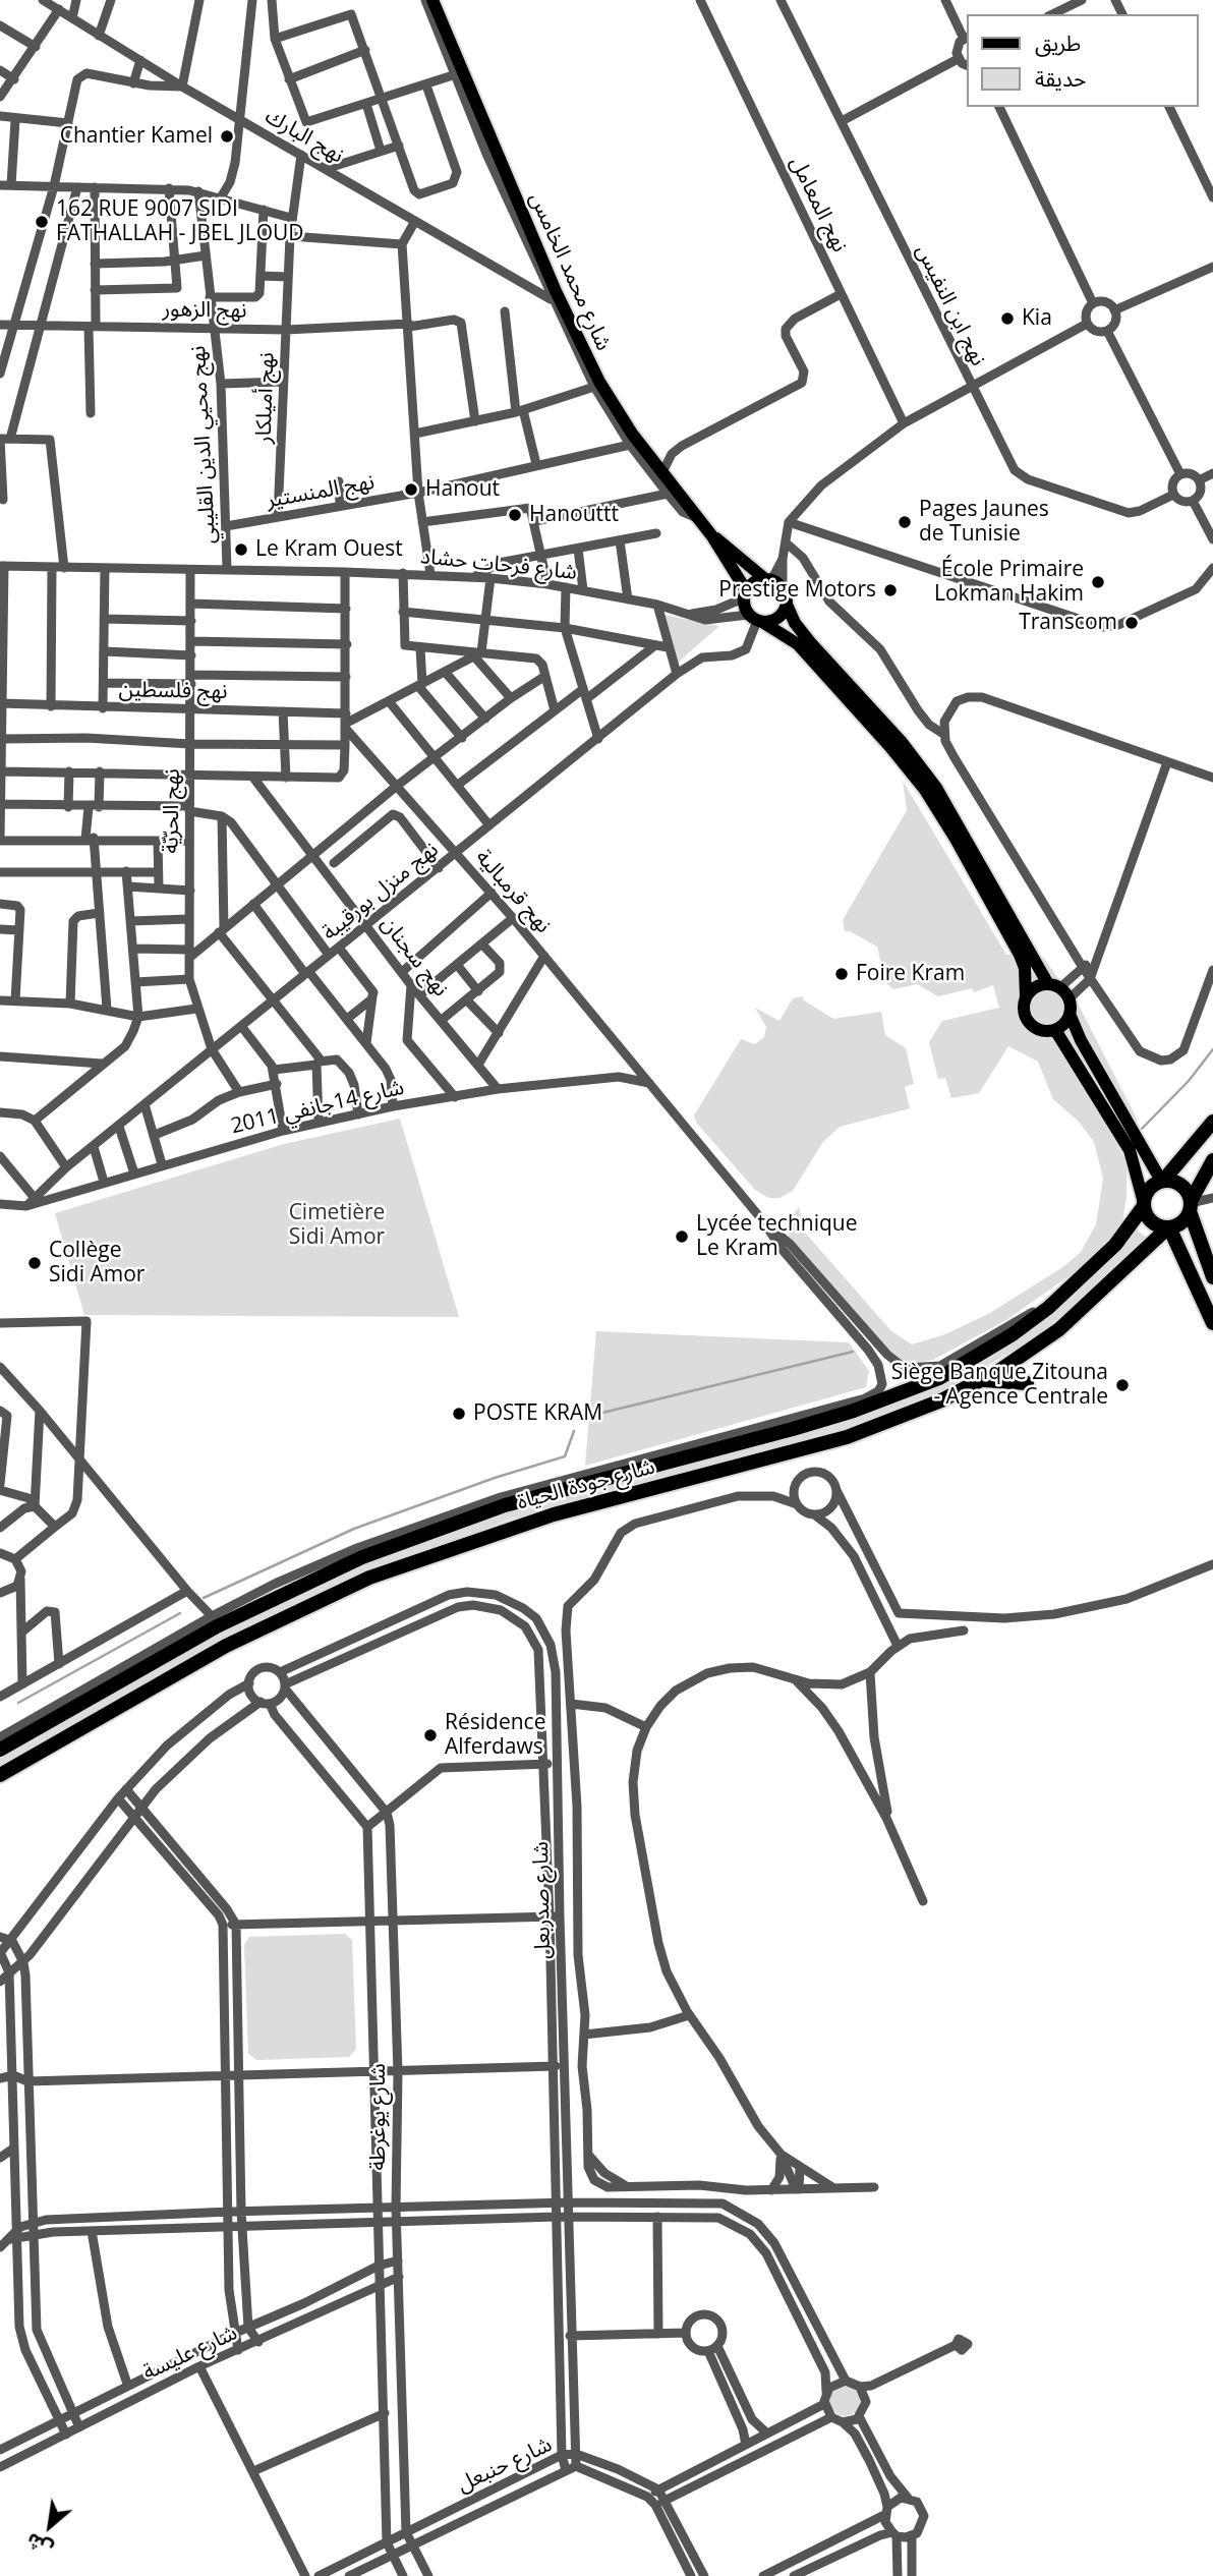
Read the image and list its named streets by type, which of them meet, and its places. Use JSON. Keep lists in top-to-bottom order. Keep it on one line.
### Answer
{"streets":{"highway":["شارع جودة الحياة"],"main road":["شارع محمد الخامس"],"street":["نهج البارك","نهج المعامل","نهج ابن النفيس","نهج الزهور","نهج أميلكار","نهج محيي الدين القليبي","نهج المنستير","شارع فرحات حشاد","نهج فلسطين","نهج الحرّيّة","نهج منزل بورقيبة","نهج قرمبالية","نهج سجنان","شارع 14جانفي 2011","شارع صدربعل","شارع يوغرطة","شارع عليسة","شارع حنبعل"]},"crossings":[["نهج البارك","نهج أميلكار"],["نهج الزهور","نهج أميلكار"],["نهج الزهور","نهج محيي الدين القليبي"],["نهج أميلكار","نهج المنستير"],["نهج محيي الدين القليبي","نهج المنستير"],["نهج محيي الدين القليبي","شارع فرحات حشاد"],["شارع فرحات حشاد","نهج الحرّيّة"],["شارع فرحات حشاد","نهج منزل بورقيبة"],["نهج فلسطين","نهج الحرّيّة"],["نهج فلسطين","نهج قرمبالية"],["نهج الحرّيّة","نهج منزل بورقيبة"],["نهج منزل بورقيبة","نهج قرمبالية"],["نهج منزل بورقيبة","نهج سجنان"],["نهج منزل بورقيبة","شارع 14جانفي 2011"],["نهج قرمبالية","شارع 14جانفي 2011"],["نهج سجنان","شارع 14جانفي 2011"],["شارع صدربعل","شارع حنبعل"],["شارع يوغرطة","شارع عليسة"],["شارع يوغرطة","شارع حنبعل"]],"parks":["Cimetière Sidi Amor"],"places":["Chantier Kamel","162 RUE 9007 SIDI FATHALLAH - JBEL JLOUD","Kia","Hanout","Hanouttt","Pages Jaunes de Tunisie","Le Kram Ouest","École Primaire Lokman Hakim","Prestige Motors","Transcom","Foire Kram","Lycée technique Le Kram","Collège Sidi Amor","Siège Banque Zitouna - Agence Centrale","POSTE KRAM","Résidence Alferdaws"],"legend":["طريق","حديقة"],"north":"bottom left"}
